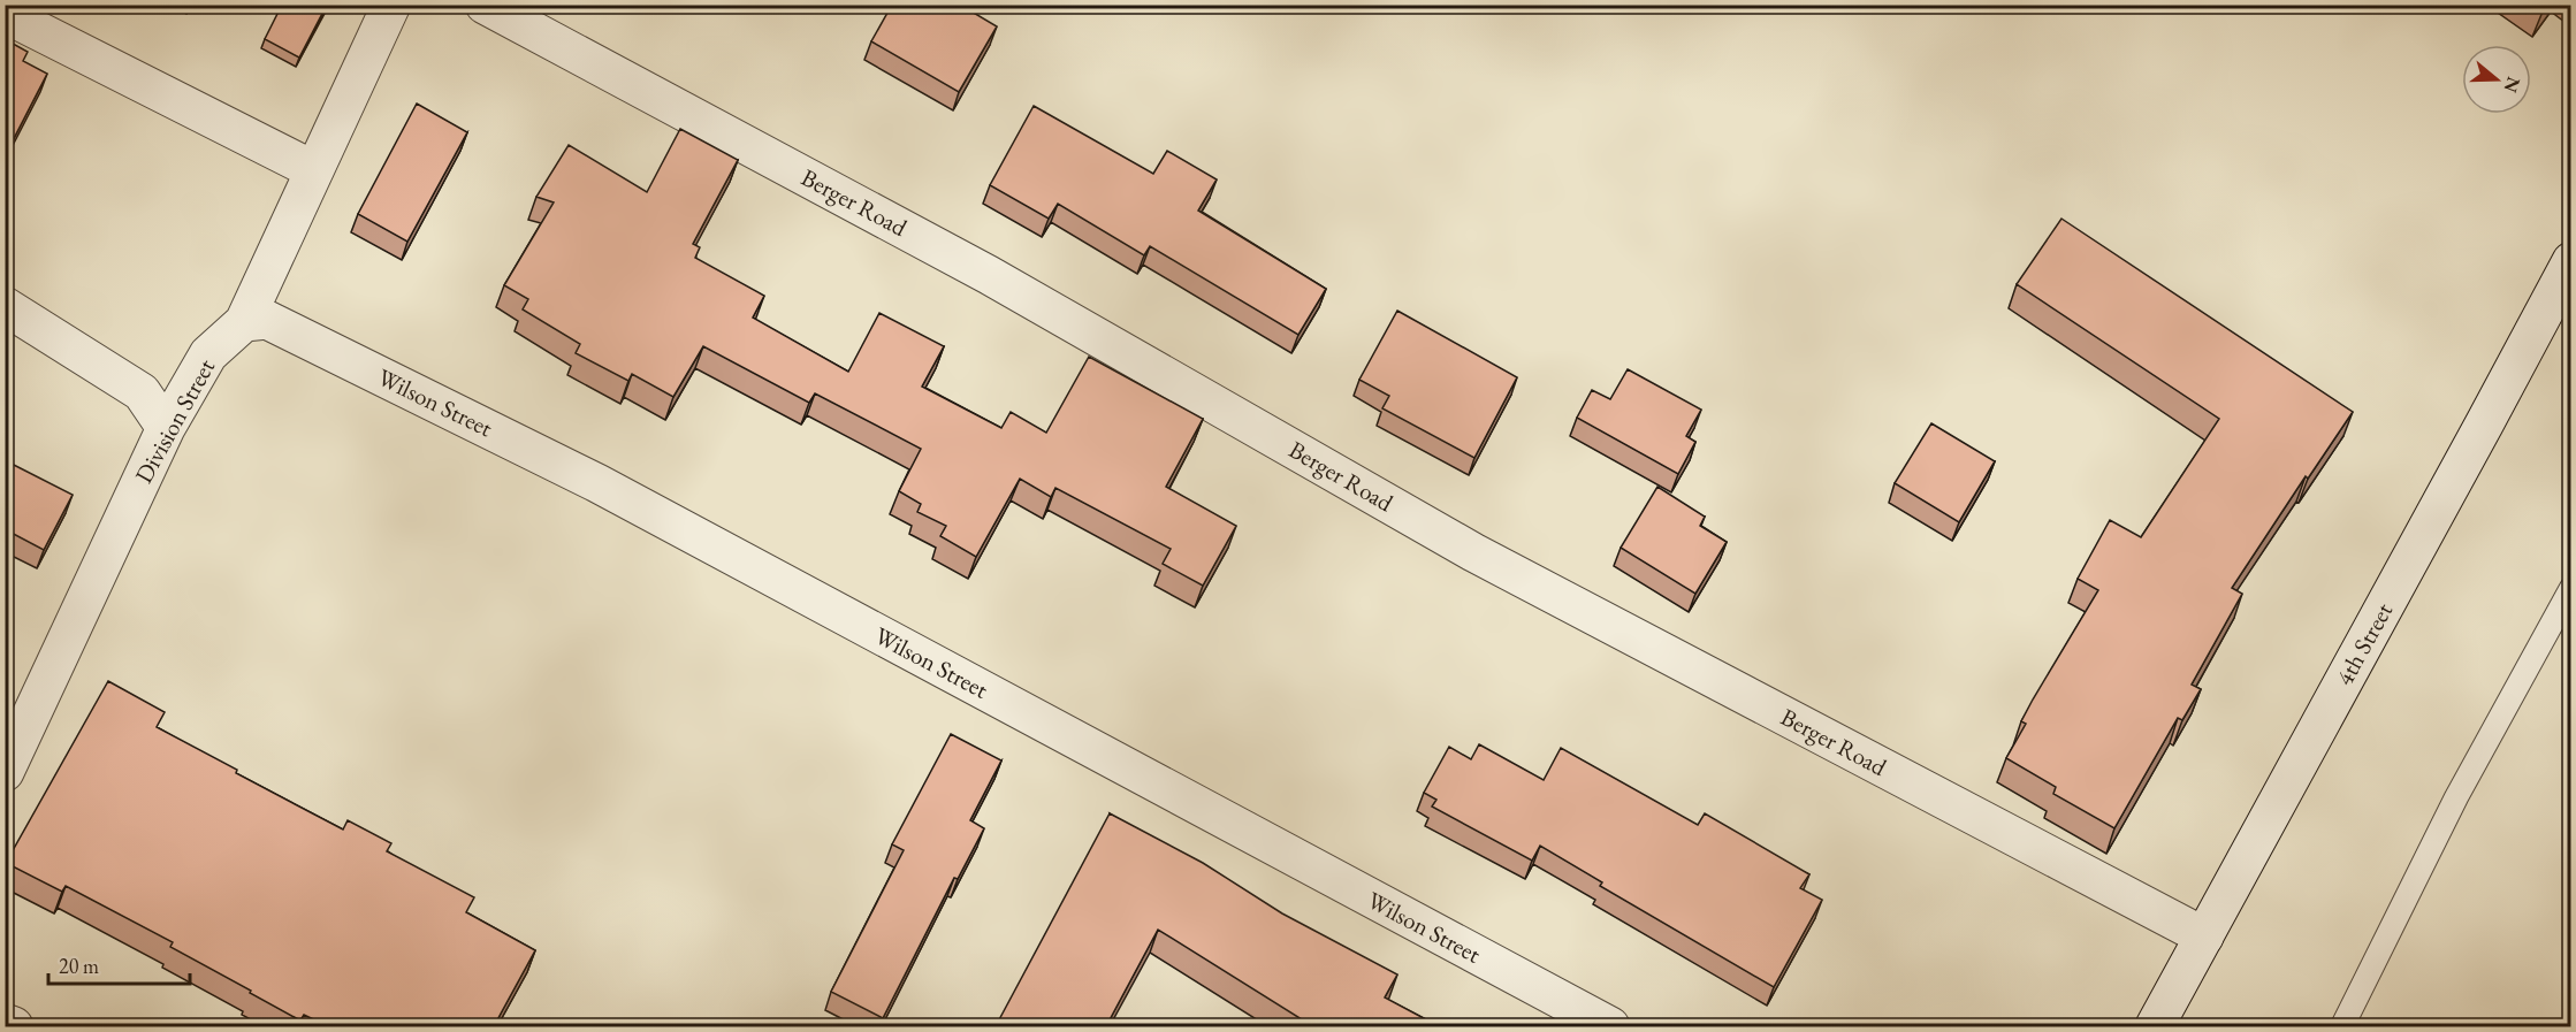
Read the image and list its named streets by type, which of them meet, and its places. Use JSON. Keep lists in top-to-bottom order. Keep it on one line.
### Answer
{"streets":{"street":["Berger Road","Wilson Street","Division Street","4th Street"]},"crossings":[["Berger Road","4th Street"],["Wilson Street","Division Street"]],"scale_bar":"20 m","north":"right"}
